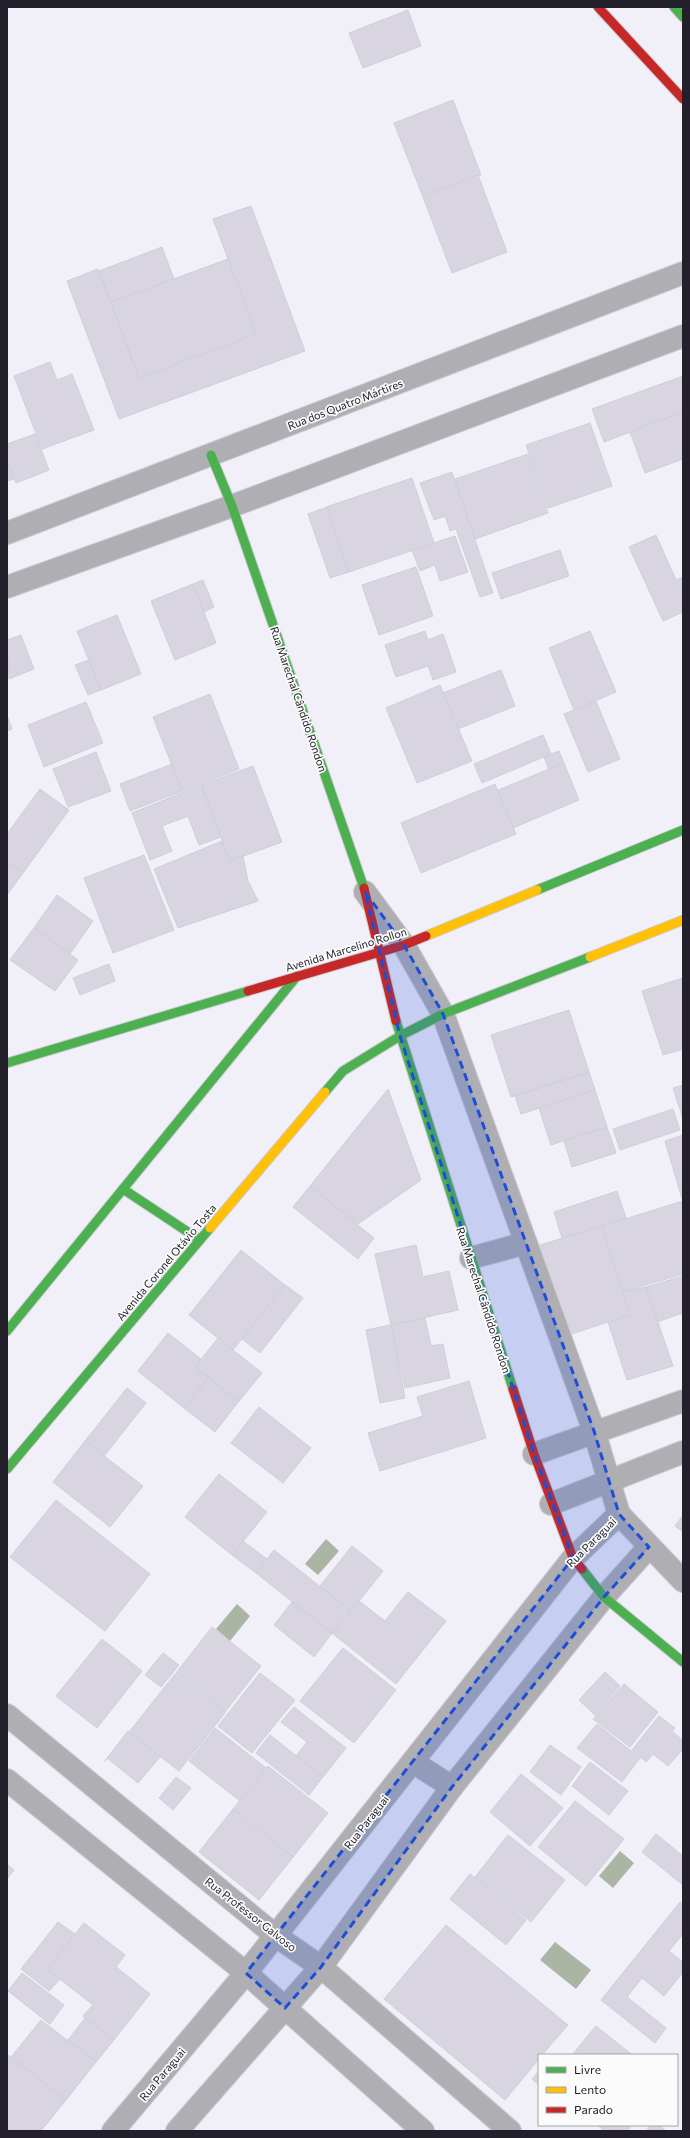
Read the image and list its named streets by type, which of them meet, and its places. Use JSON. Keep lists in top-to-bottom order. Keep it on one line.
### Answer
{"streets":{"main road":["Rua Marechal Cândido Rondon","Avenida Marcelino Rollon","Avenida Coronel Otávio Tosta"],"street":["Rua dos Quatro Mártires","Rua Paraguai","Rua Professor Galvoso"]},"crossings":[["Rua dos Quatro Mártires","Rua Marechal Cândido Rondon"],["Rua Marechal Cândido Rondon","Avenida Marcelino Rollon"],["Rua Marechal Cândido Rondon","Avenida Coronel Otávio Tosta"],["Rua Marechal Cândido Rondon","Rua Paraguai"],["Rua Paraguai","Rua Professor Galvoso"]],"legend":["Livre","Lento","Parado"]}
